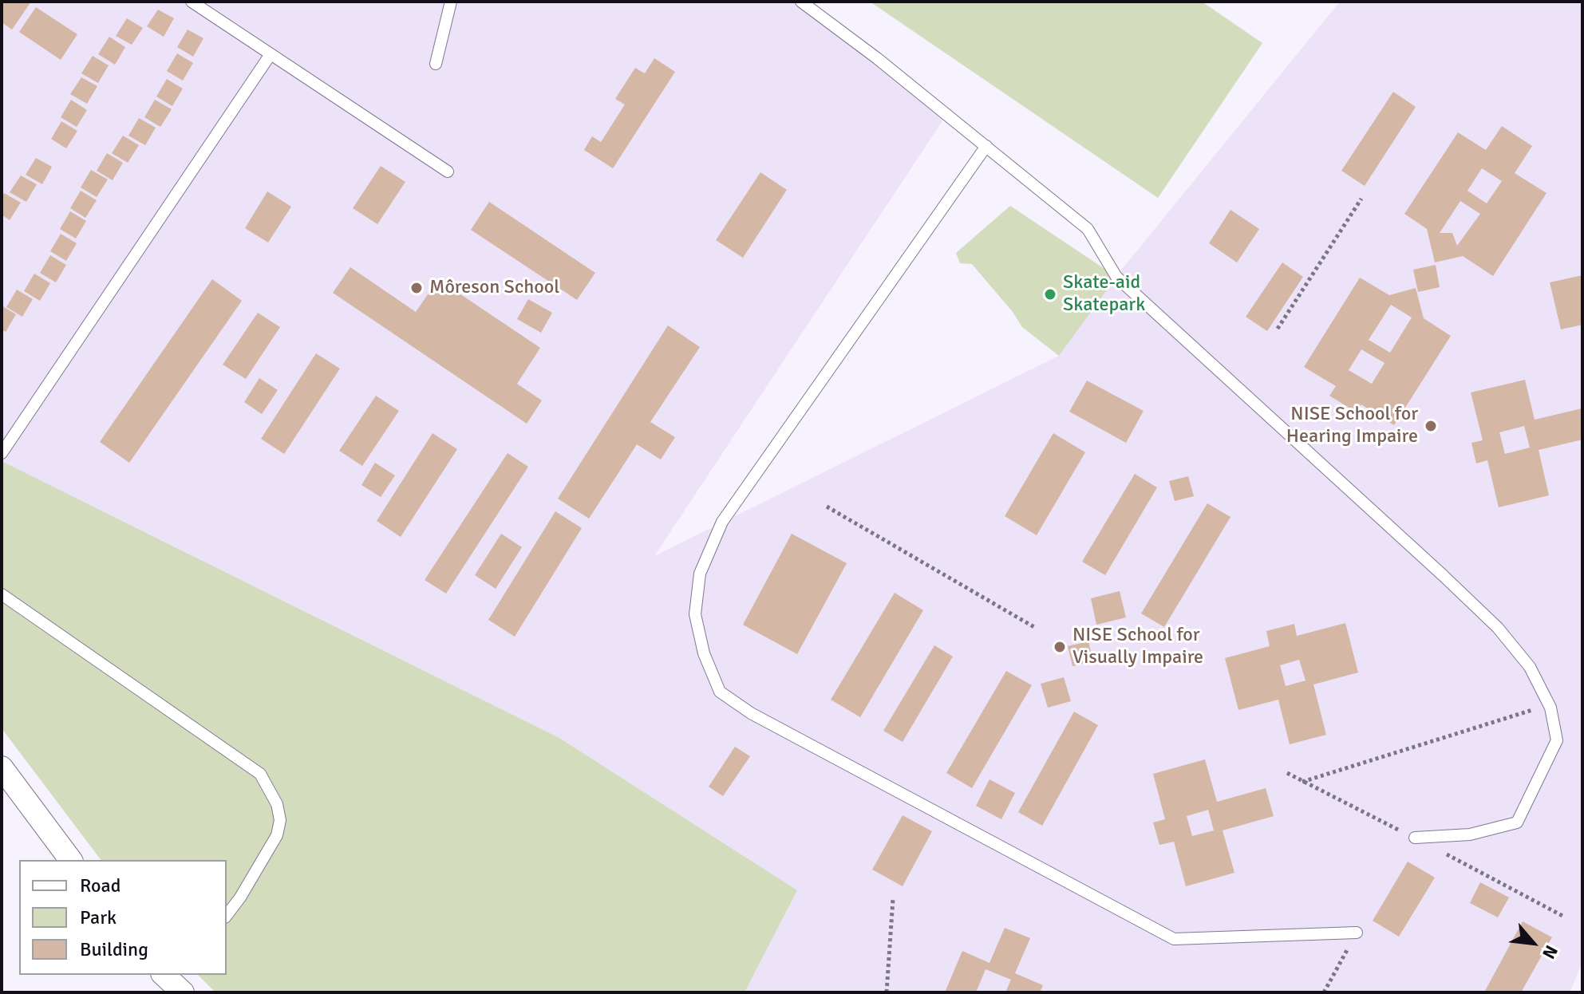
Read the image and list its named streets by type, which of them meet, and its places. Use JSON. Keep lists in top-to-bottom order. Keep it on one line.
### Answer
{"places":["Môreson School","Skate-aid Skatepark","NISE School for Hearing Impaire","NISE School for Visually Impaire"],"legend":["Road","Park","Building"],"north":"bottom right"}
